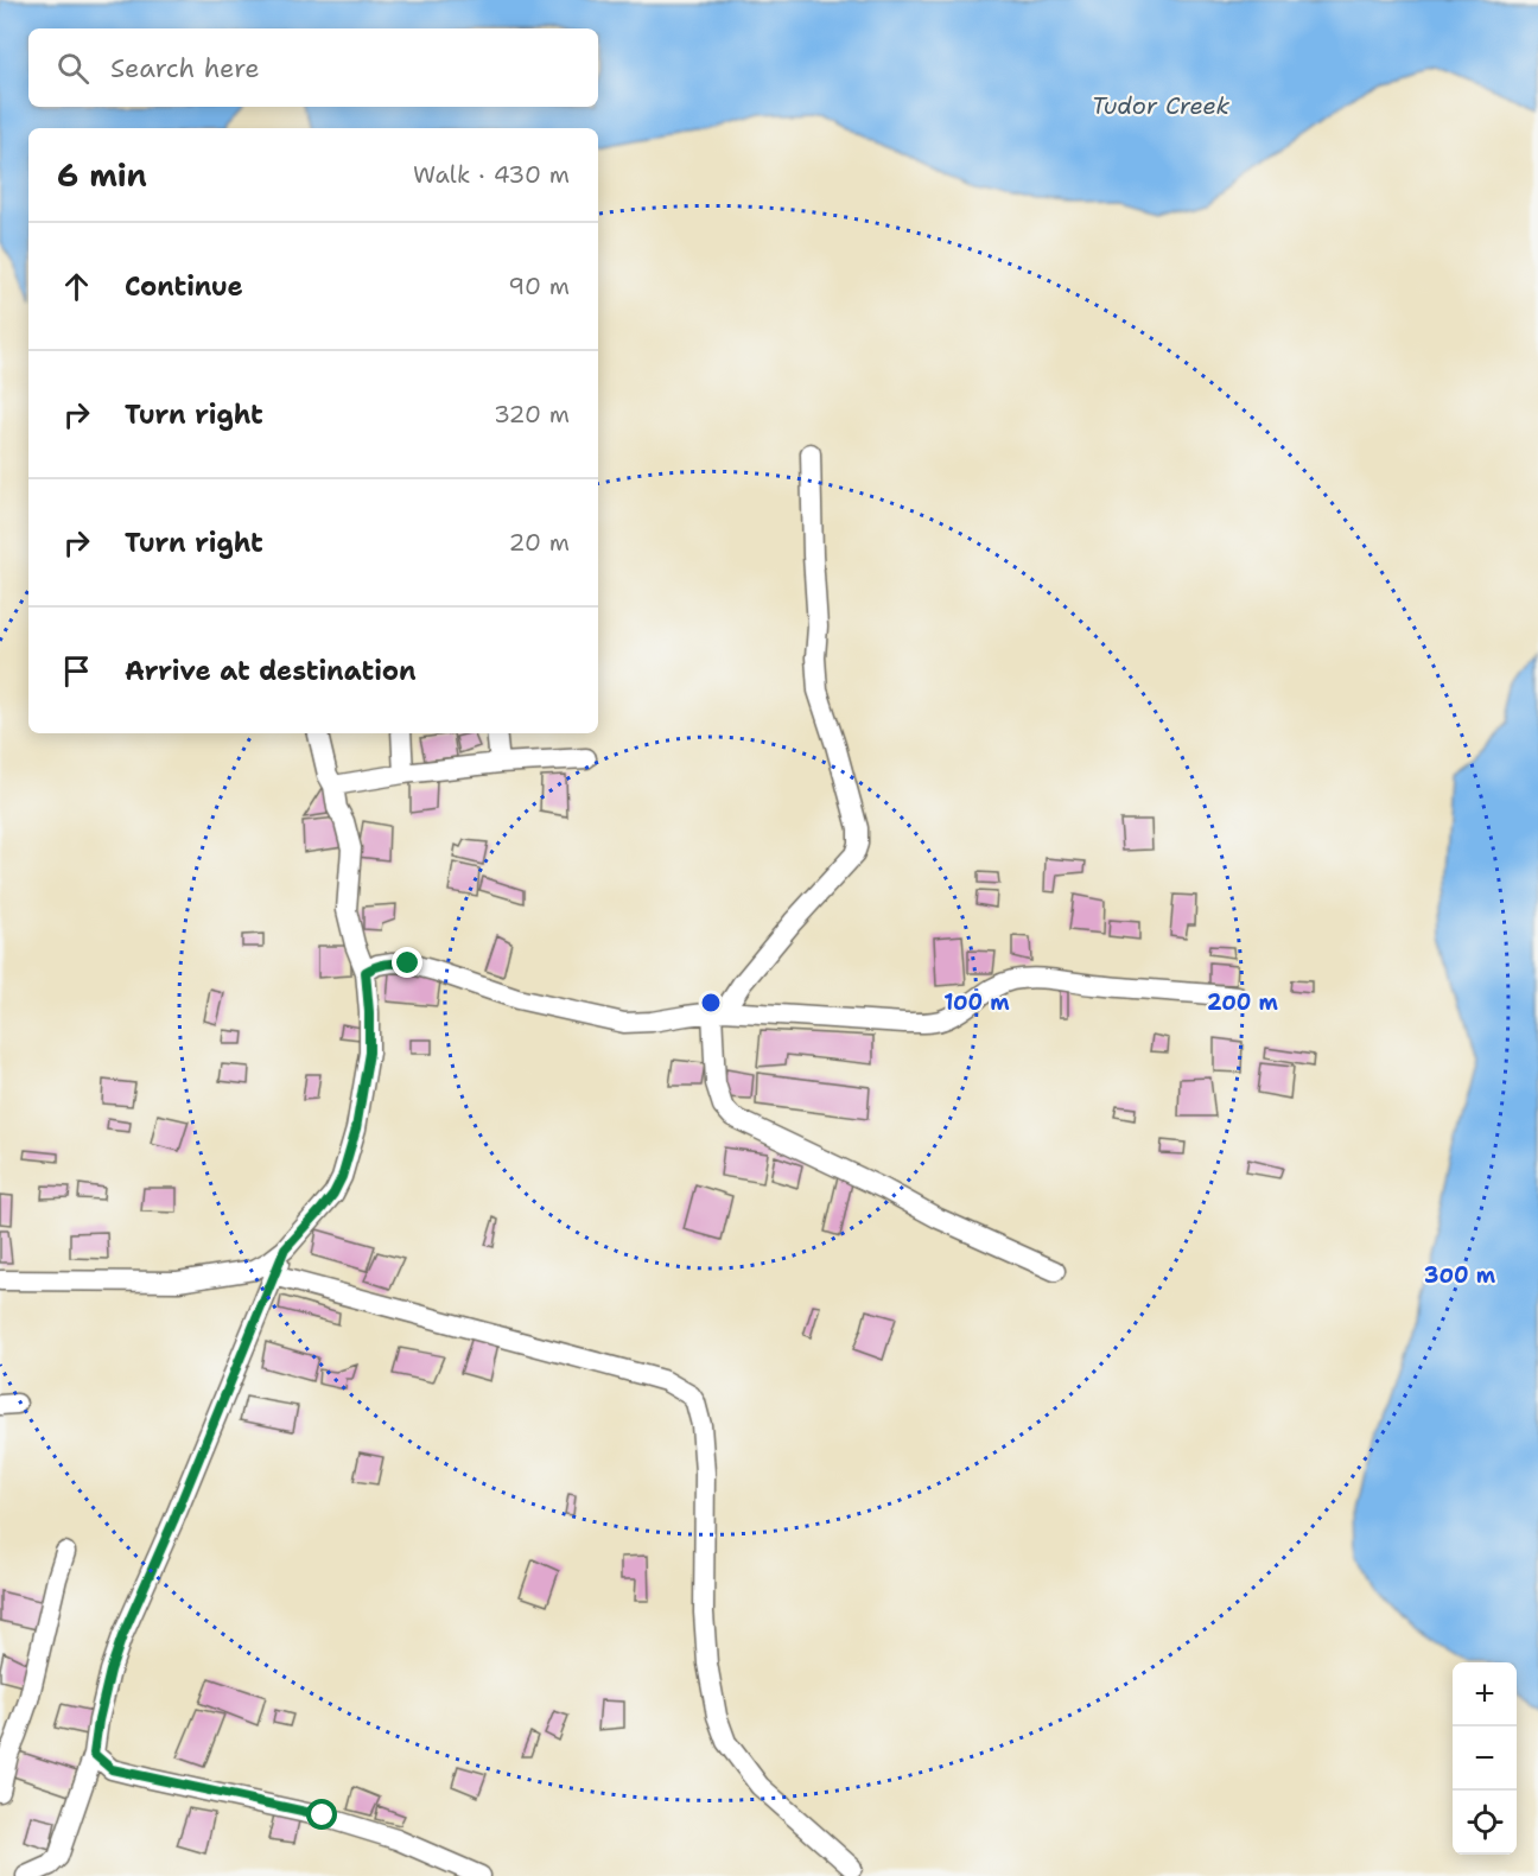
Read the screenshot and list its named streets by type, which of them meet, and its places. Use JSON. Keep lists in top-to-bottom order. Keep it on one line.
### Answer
{"water":["Tudor Creek"],"page":{"search":"Search here","heading":["6 min","Walk · 430 m"],"list":[["Continue","90 m"],["Turn right","320 m"],["Turn right","20 m"],"Arrive at destination"],"map_buttons":["+","−"]},"rings":["100 m","200 m","300 m"]}
